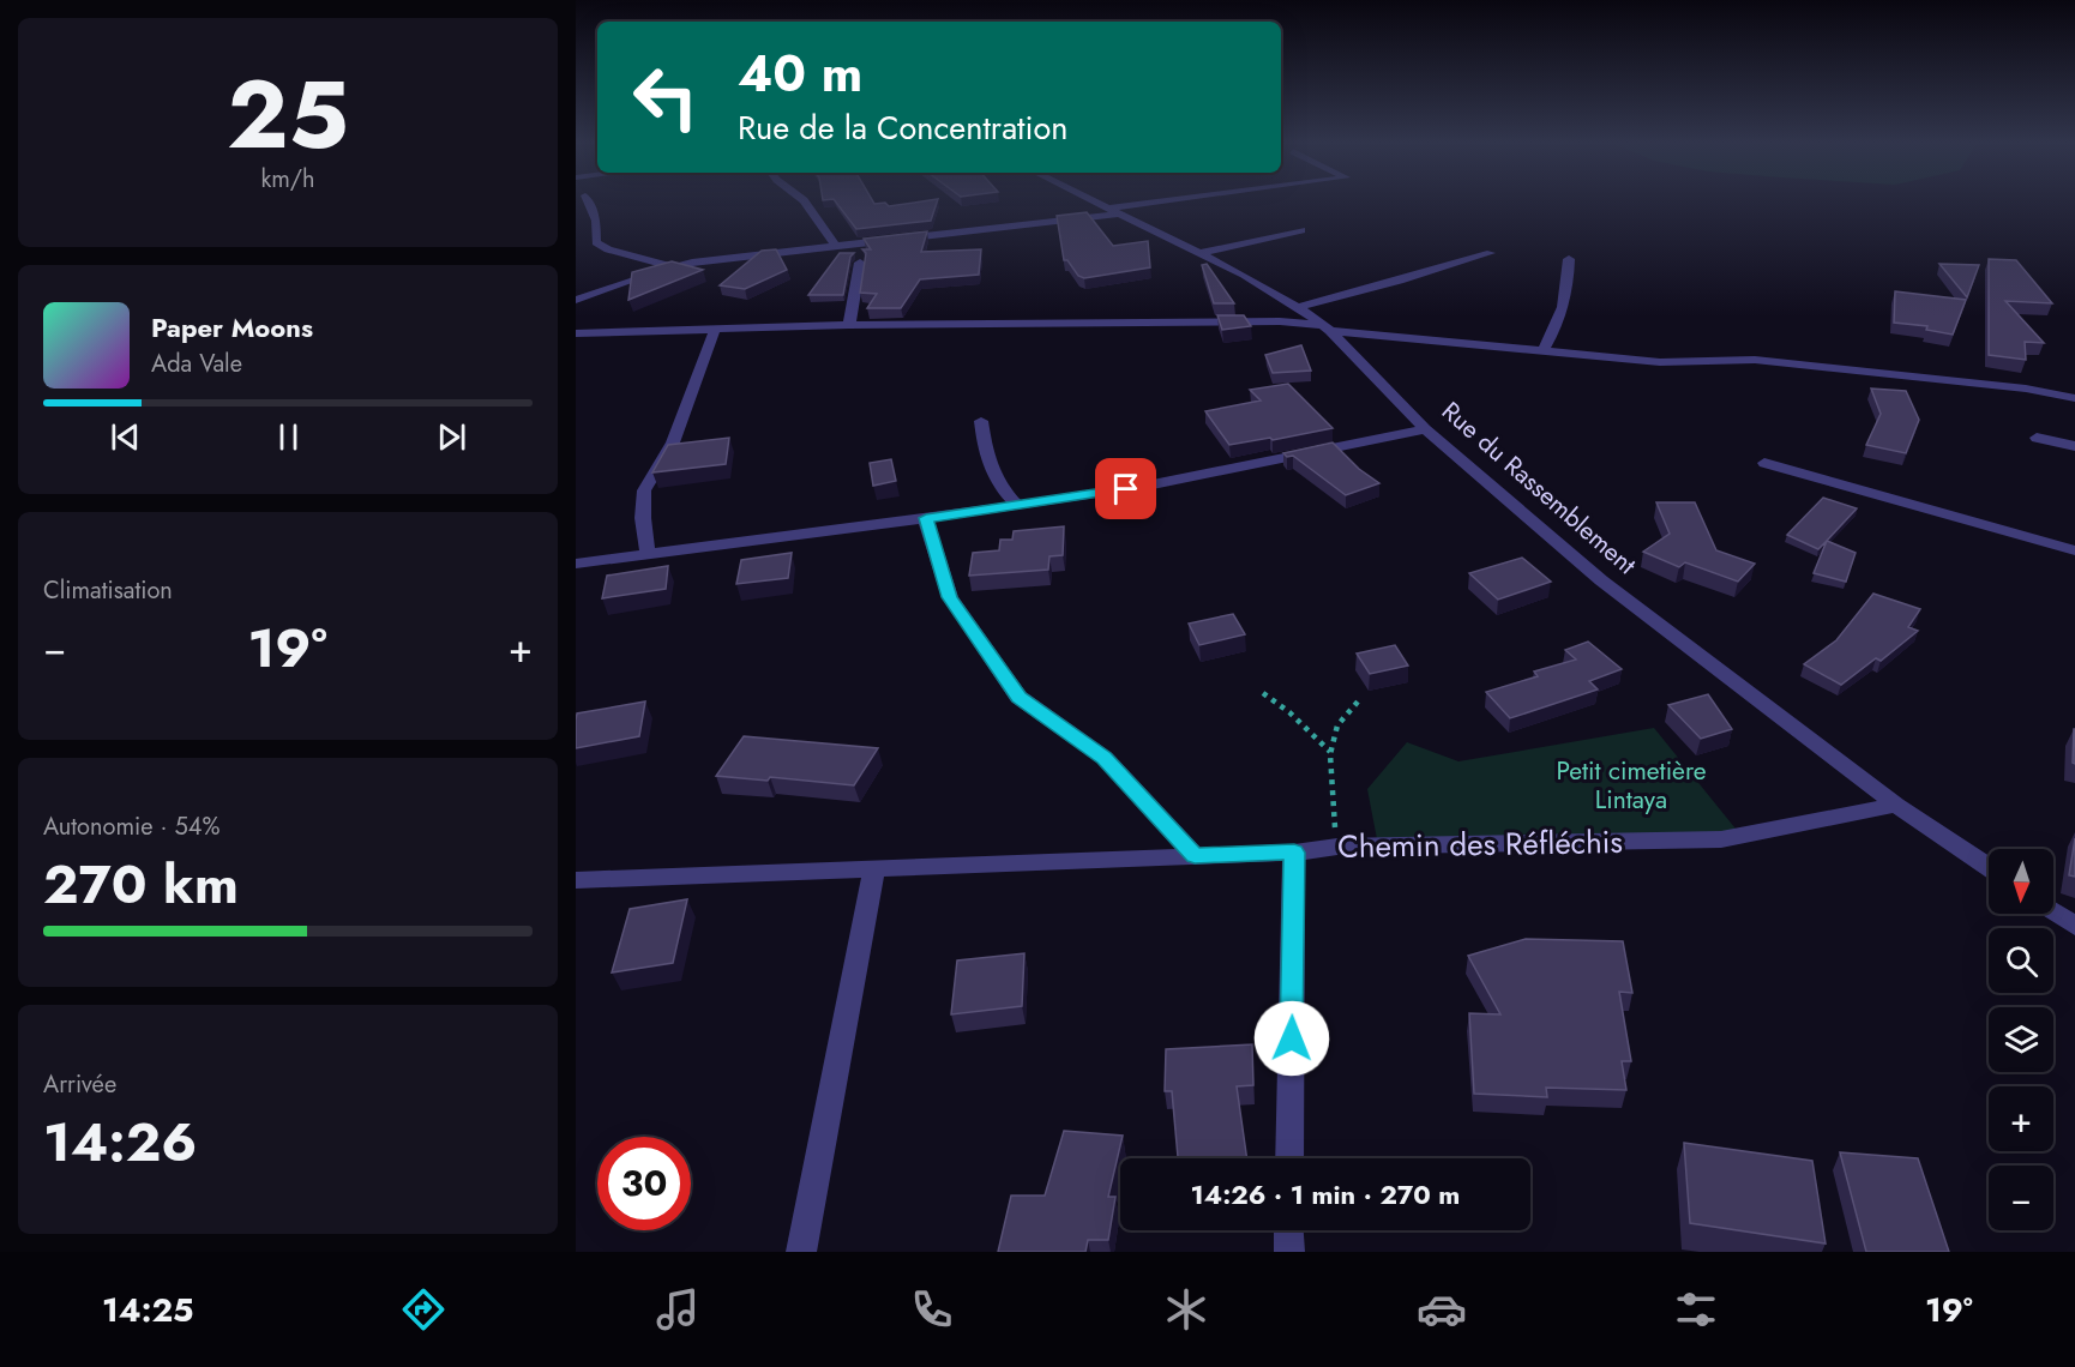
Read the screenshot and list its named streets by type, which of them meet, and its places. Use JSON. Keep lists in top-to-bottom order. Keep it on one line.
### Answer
{"streets":{"street":["Rue du Rassemblement","Chemin des Réfléchis"]},"crossings":[["Rue du Rassemblement","Chemin des Réfléchis"]],"parks":["Petit cimetière Lintaya"],"north":"bottom","page":{"tile":[["25","km/h"],"Climatisation",["Autonomie · 54%","270 km"],["Arrivée","14:26"]],"turn":["40 m","Rue de la Concentration"],"song":["Paper Moons","Ada Vale"],"heat":["−","19°","+"],"map_buttons":["+","−"],"limit":"30","trip":"14:26 · 1 min · 270 m","tabs":["14:25","19°"]}}
